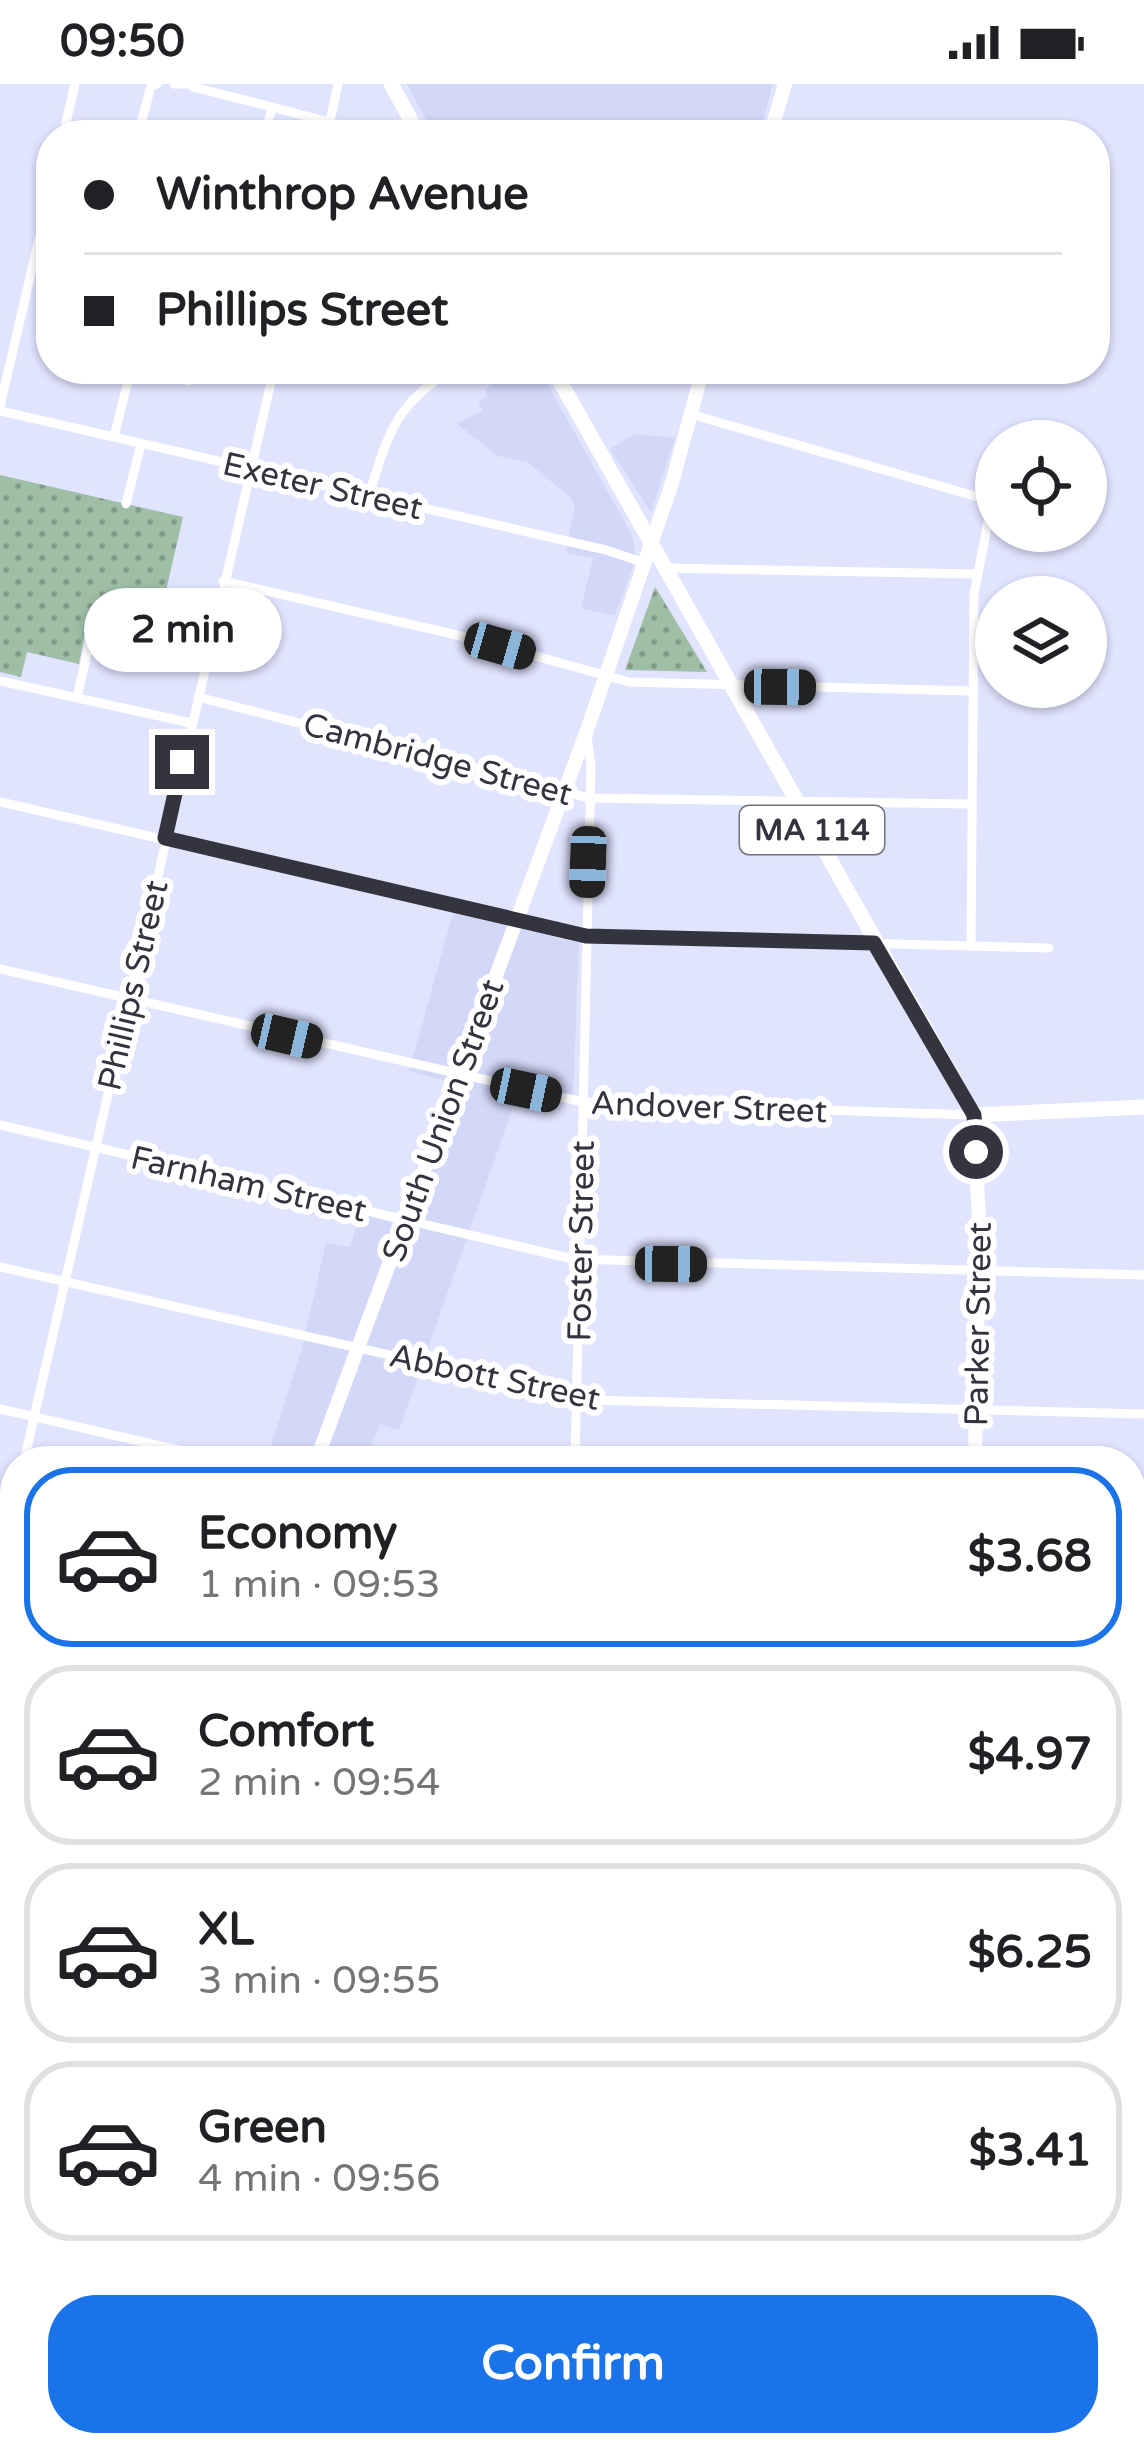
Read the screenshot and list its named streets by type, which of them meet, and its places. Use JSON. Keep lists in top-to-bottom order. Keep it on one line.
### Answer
{"streets":{"main road":["MA 114","Andover Street","South Union Street","Parker Street"],"street":["Exeter Street","Cambridge Street","Phillips Street","Farnham Street","Foster Street","Abbott Street"]},"crossings":[["Exeter Street","Phillips Street"],["Exeter Street","South Union Street"],["Cambridge Street","MA 114"],["Cambridge Street","Phillips Street"],["Cambridge Street","South Union Street"],["Cambridge Street","Foster Street"],["MA 114","Andover Street"],["MA 114","South Union Street"],["MA 114","Parker Street"],["Phillips Street","Andover Street"],["Phillips Street","Farnham Street"],["Phillips Street","Abbott Street"],["Andover Street","South Union Street"],["Andover Street","Foster Street"],["Andover Street","Parker Street"],["South Union Street","Farnham Street"],["South Union Street","Foster Street"],["South Union Street","Abbott Street"],["Farnham Street","Foster Street"],["Farnham Street","Parker Street"],["Foster Street","Abbott Street"],["Parker Street","Abbott Street"]],"page":{"status":"09:50","banner":["Winthrop Avenue","Phillips Street"],"bubble":"2 min","list":[{"name":"Economy","note":"1 min · 09:53","value":"$3.68"},{"name":"Comfort","note":"2 min · 09:54","value":"$4.97"},{"name":"XL","note":"3 min · 09:55","value":"$6.25"},{"name":"Green","note":"4 min · 09:56","value":"$3.41"}],"buttons":"Confirm"}}
